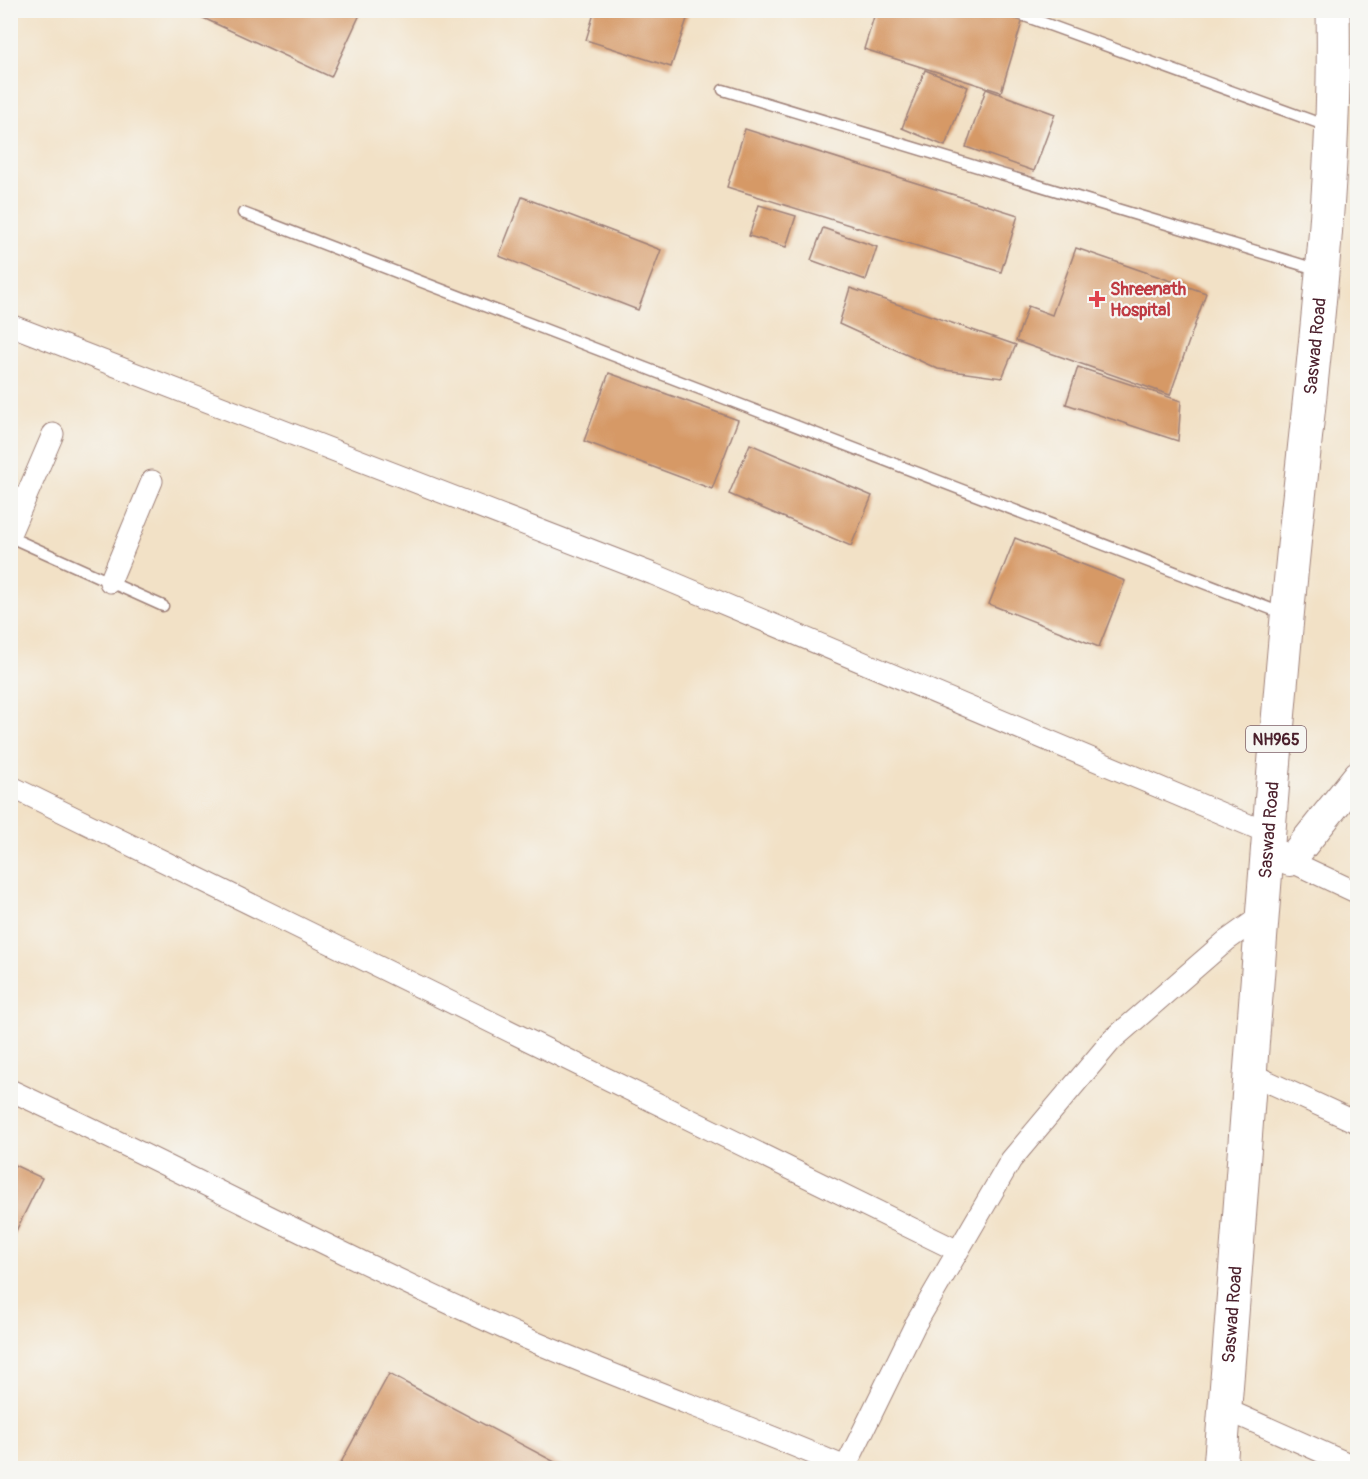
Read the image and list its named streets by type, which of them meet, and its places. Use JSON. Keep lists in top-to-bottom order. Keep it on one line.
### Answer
{"streets":{"highway":["Saswad Road","NH965"]},"places":{"health":["Shreenath Hospital"]}}
